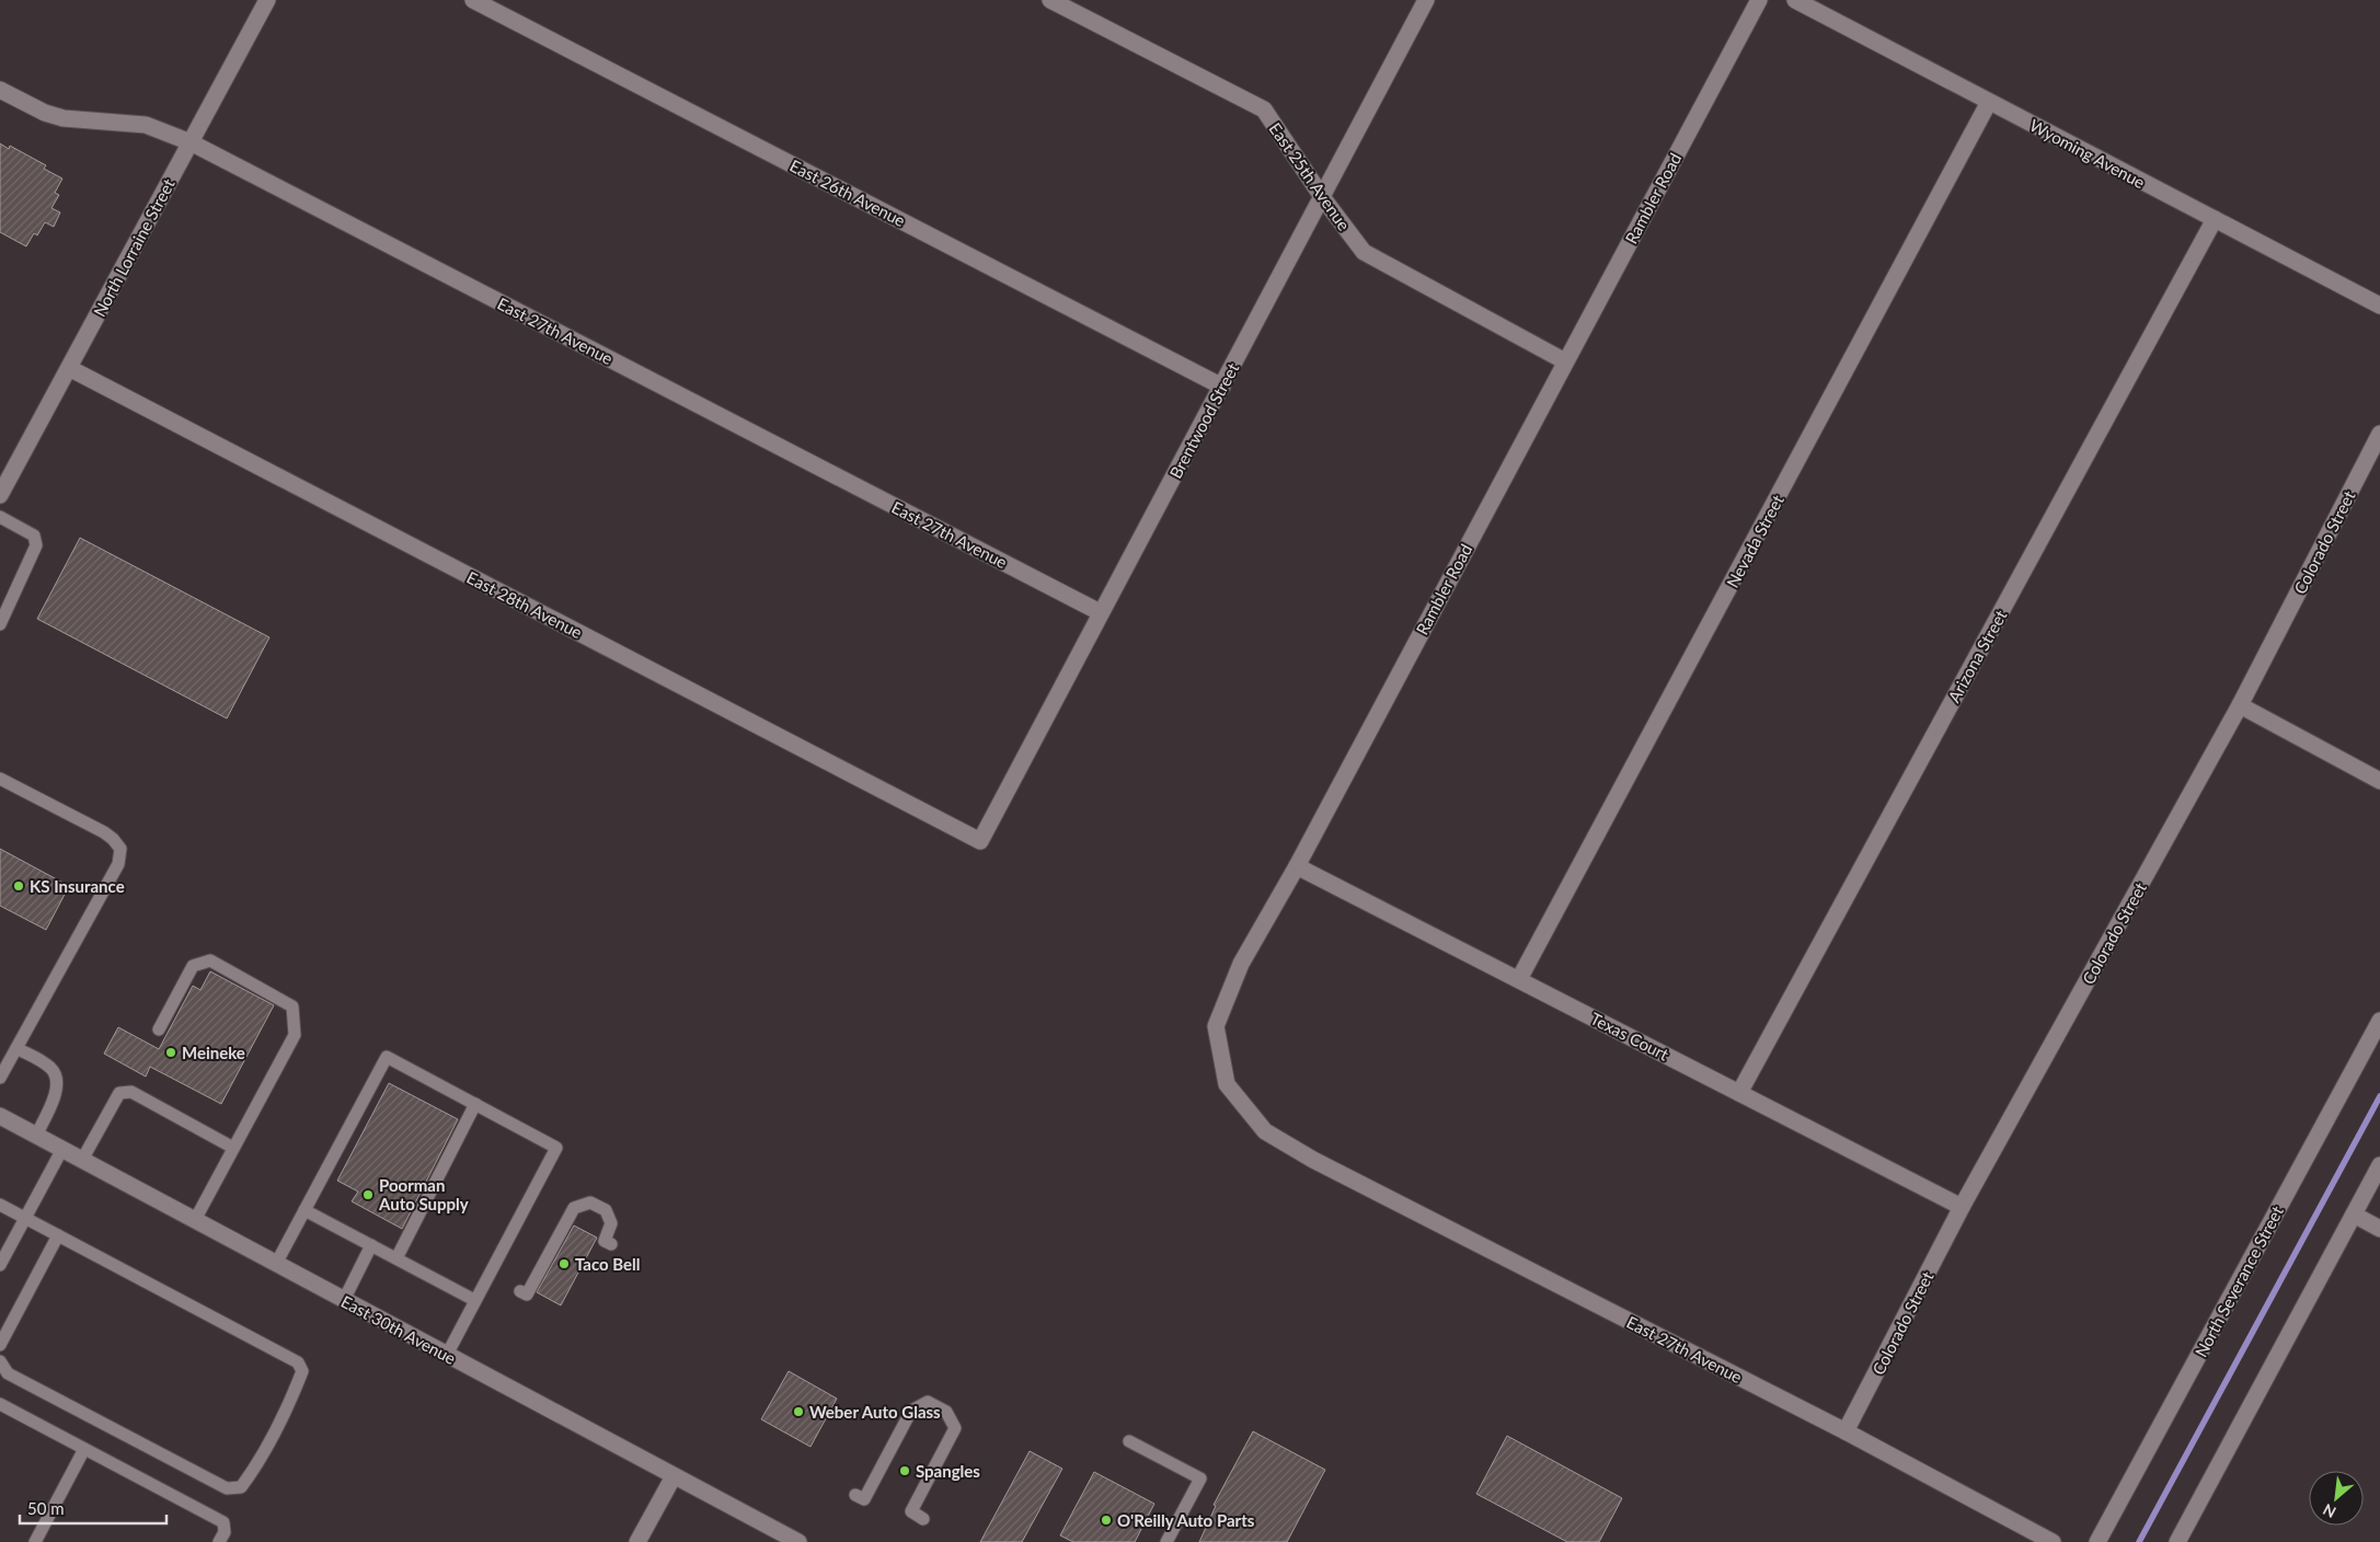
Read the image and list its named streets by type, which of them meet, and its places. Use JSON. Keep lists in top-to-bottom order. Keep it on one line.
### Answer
{"streets":{"street":["Wyoming Avenue","East 25th Avenue","East 26th Avenue","Rambler Road","North Lorraine Street","East 27th Avenue","Brentwood Street","Nevada Street","Colorado Street","East 28th Avenue","Arizona Street","Texas Court","North Severance Street","East 30th Avenue"]},"crossings":[["Wyoming Avenue","Nevada Street"],["Wyoming Avenue","Arizona Street"],["East 25th Avenue","Rambler Road"],["East 25th Avenue","Brentwood Street"],["East 26th Avenue","Brentwood Street"],["Rambler Road","East 27th Avenue"],["Rambler Road","Texas Court"],["North Lorraine Street","East 27th Avenue"],["North Lorraine Street","East 28th Avenue"],["East 27th Avenue","Brentwood Street"],["East 27th Avenue","Colorado Street"],["Brentwood Street","East 28th Avenue"],["Nevada Street","Texas Court"],["Colorado Street","Texas Court"],["Arizona Street","Texas Court"]],"places":["KS Insurance","Meineke","Poorman Auto Supply","Taco Bell","Weber Auto Glass","Spangles","O'Reilly Auto Parts"],"scale_bar":"50 m","north":"bottom left"}
